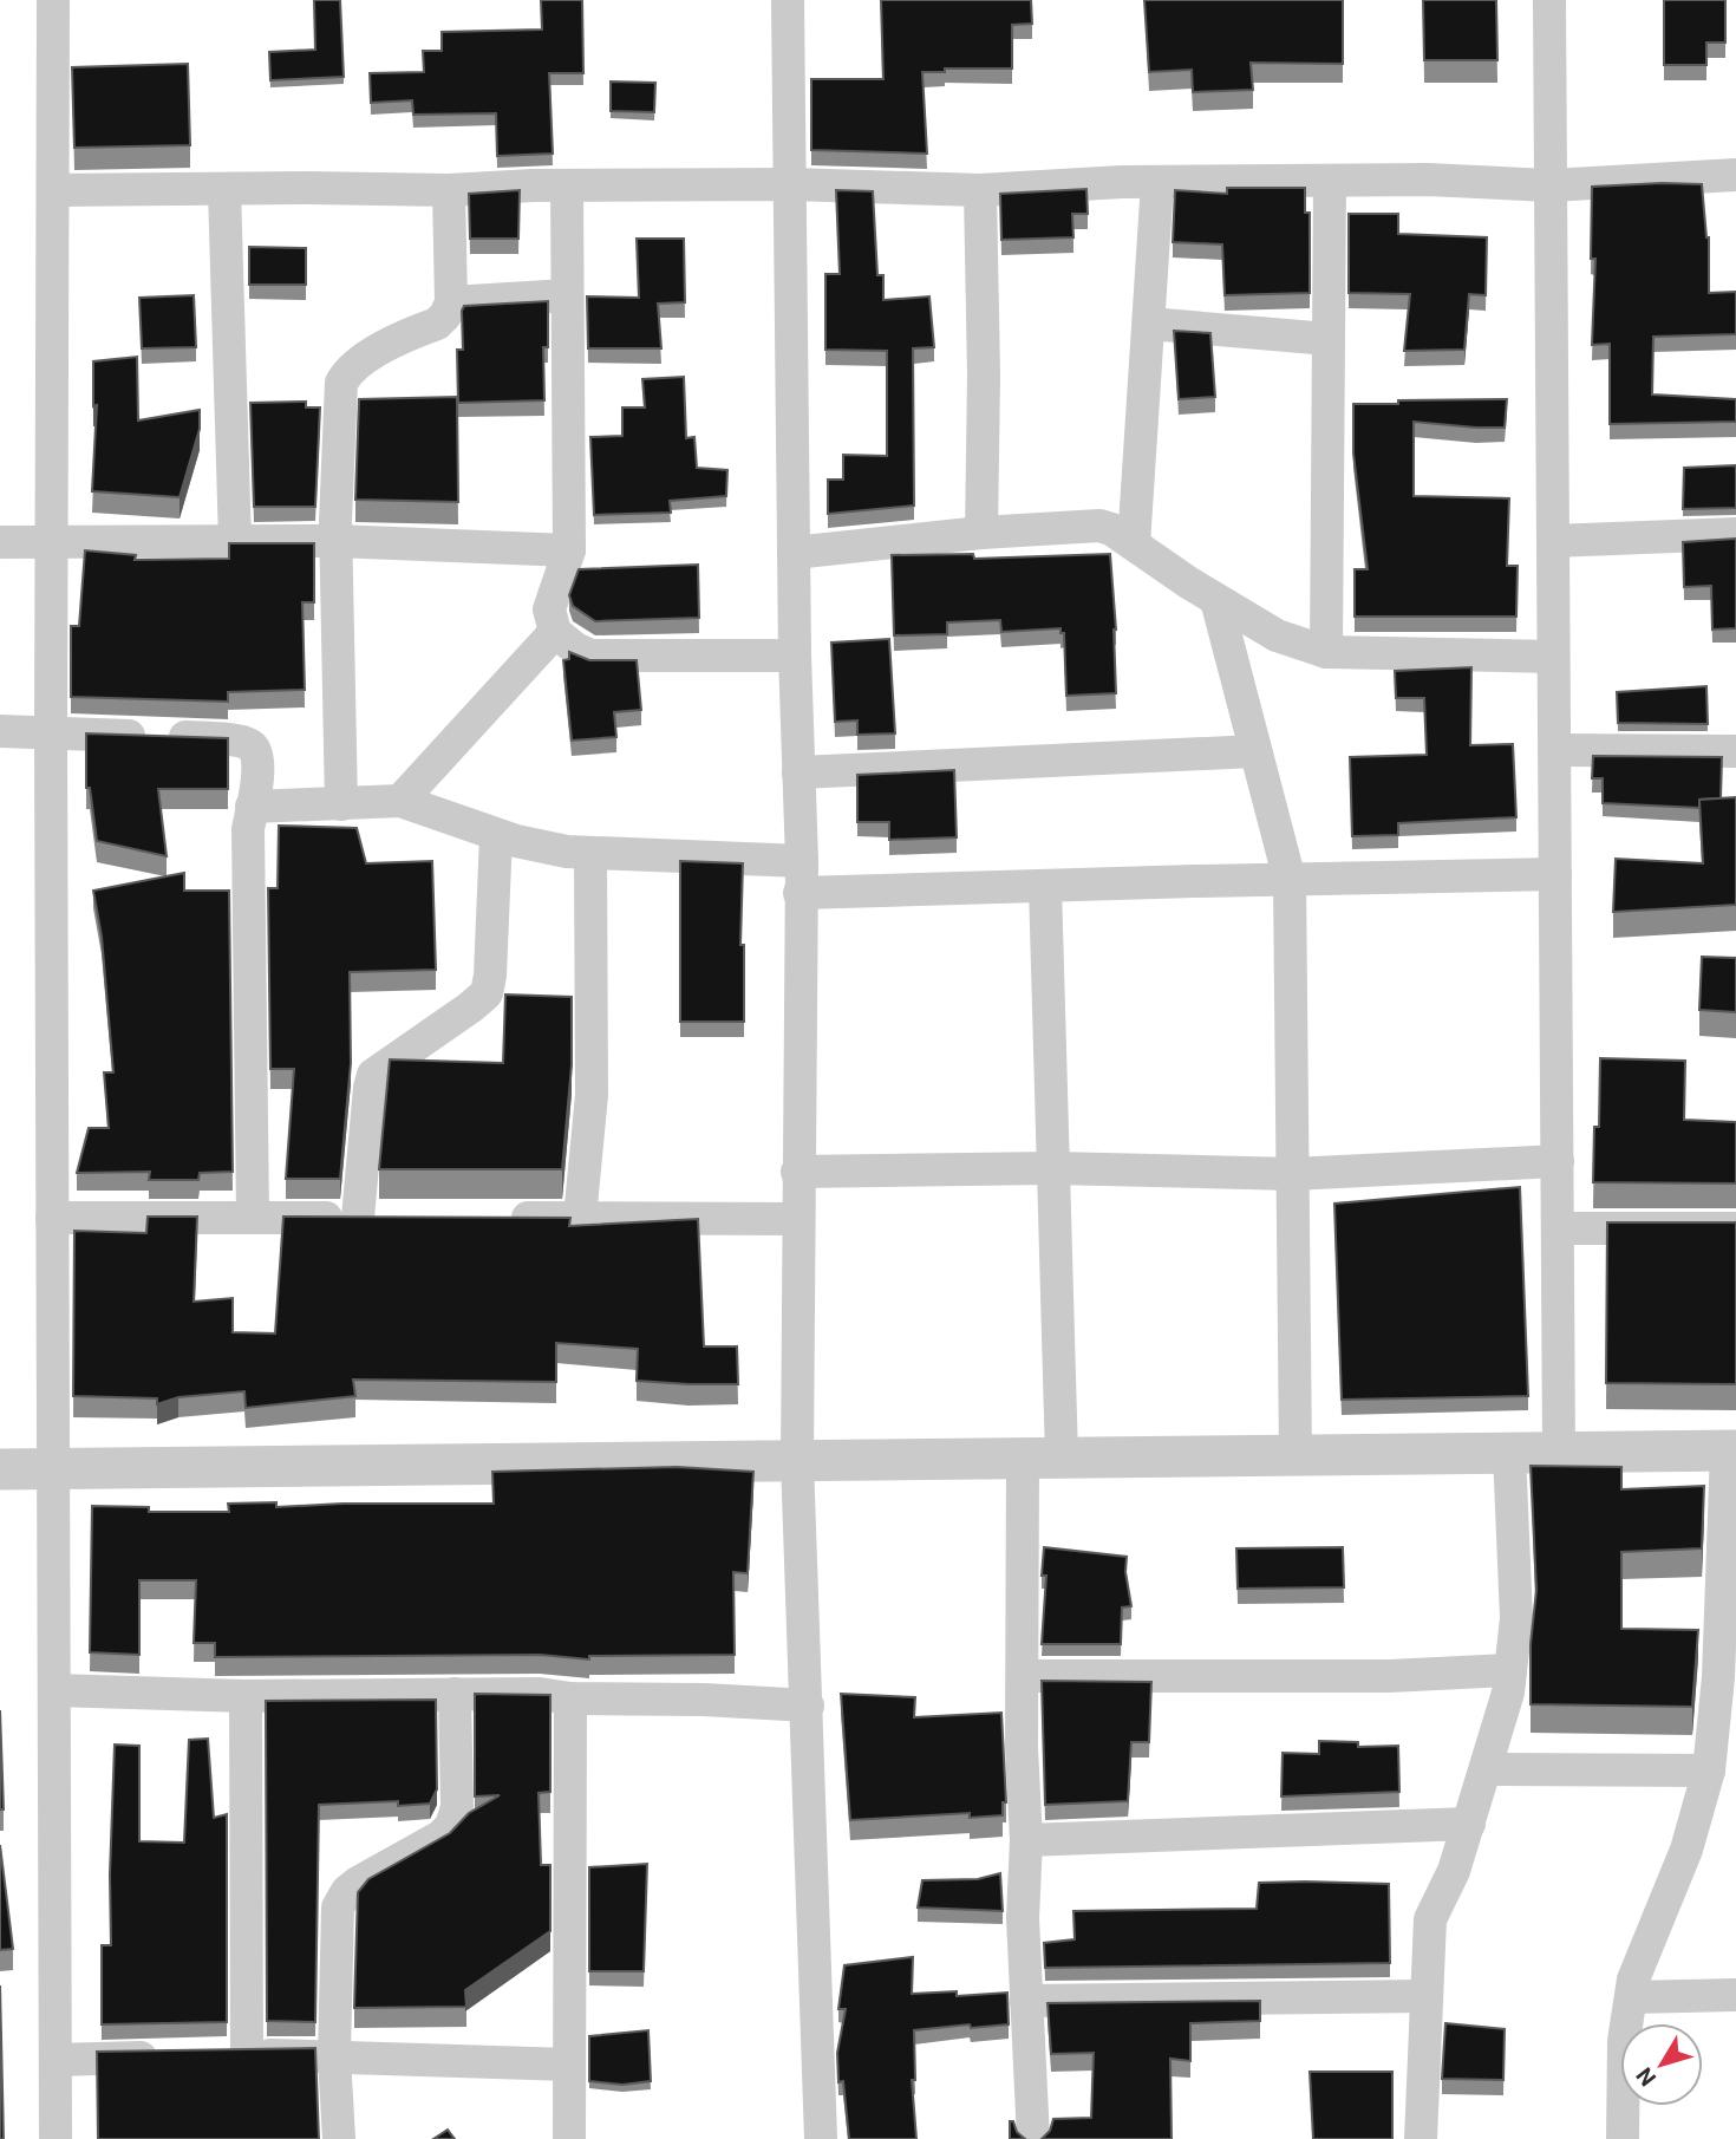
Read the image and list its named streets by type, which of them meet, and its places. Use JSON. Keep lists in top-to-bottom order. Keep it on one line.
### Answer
{"north":"bottom left"}
